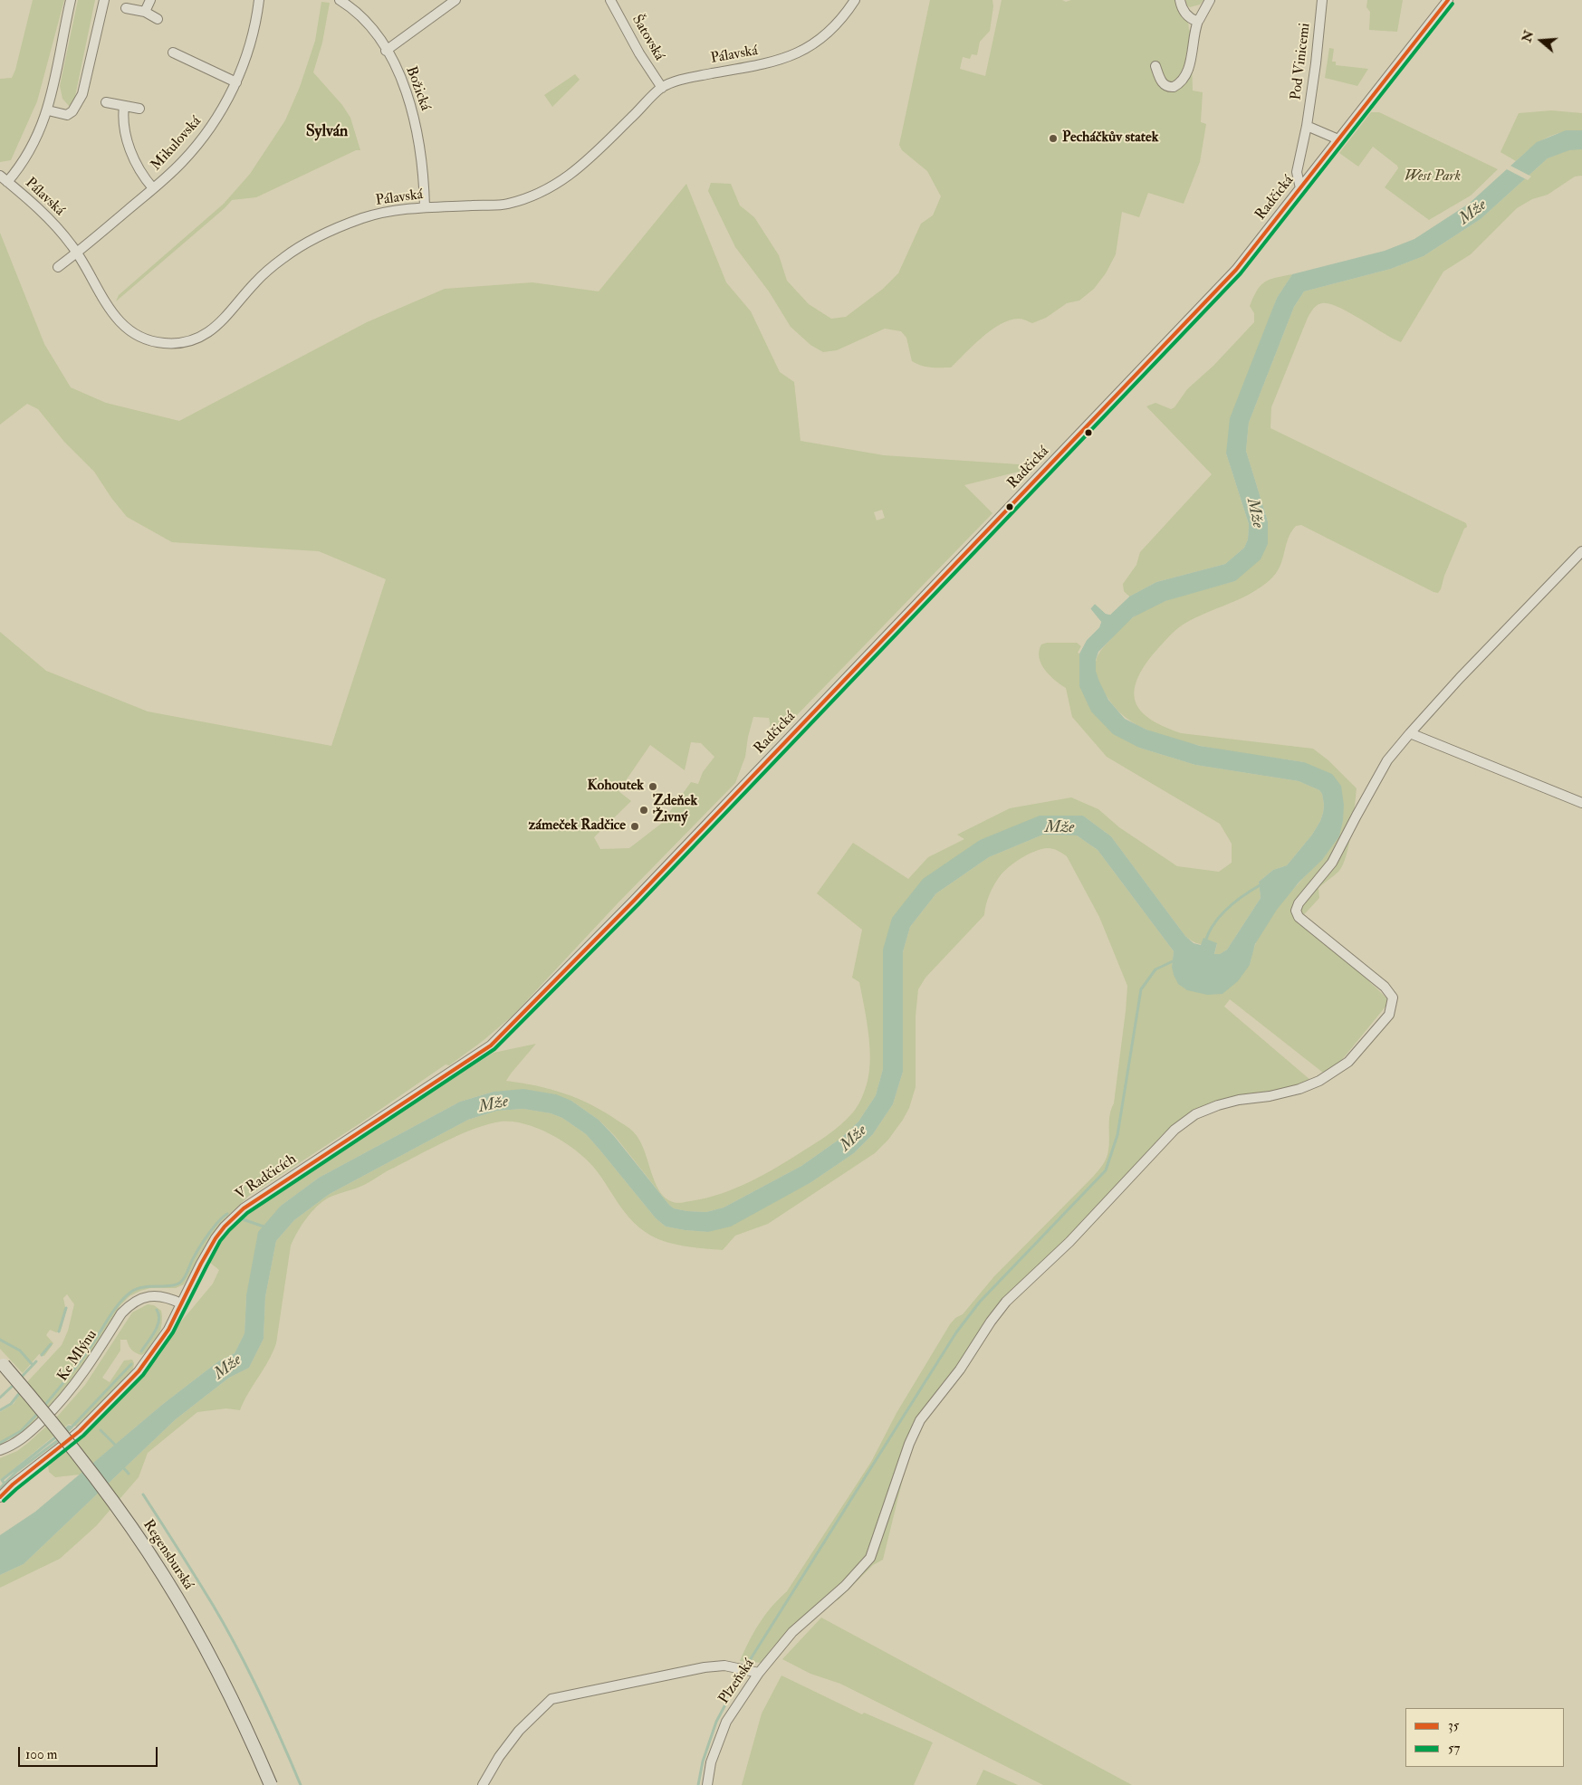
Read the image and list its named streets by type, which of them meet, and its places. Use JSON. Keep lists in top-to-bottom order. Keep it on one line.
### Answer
{"streets":{"main road":["Regensburská"],"street":["Šatovská","Pálavská","Pod Vinicemi","Božická","Mikulovská","Radčická","V Radčicích","Ke Mlýnu","Plzeňská"]},"crossings":[["Šatovská","Pálavská"],["Pálavská","Božická"],["Pálavská","Mikulovská"],["Pod Vinicemi","Radčická"],["Radčická","V Radčicích"],["V Radčicích","Ke Mlýnu"]],"districts":["Sylván"],"water":["Mže"],"parks":["West Park"],"places":["Pecháčkův statek","Kohoutek","Zdeňek Živný","zámeček Radčice"],"lines":["transit line 35","transit line 57"],"legend":["35","57"],"scale_bar":"100 m","north":"left"}
